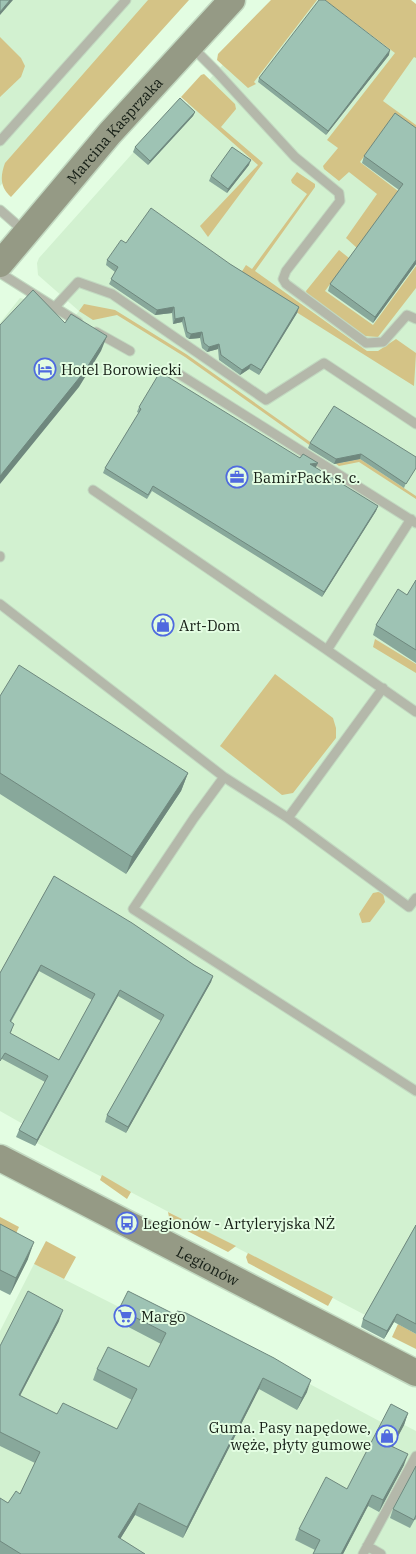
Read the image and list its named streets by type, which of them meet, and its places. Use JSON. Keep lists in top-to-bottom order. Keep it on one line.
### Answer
{"streets":{"street":["Marcina Kasprzaka","Legionów"]},"places":{"hotel":["Hotel Borowiecki"],"office":["BamirPack s. c."],"shop":["Art-Dom","Guma. Pasy napędowe, węże, płyty gumowe"],"bus stop":["Legionów - Artyleryjska NŻ"],"supermarket":["Margo"]}}
